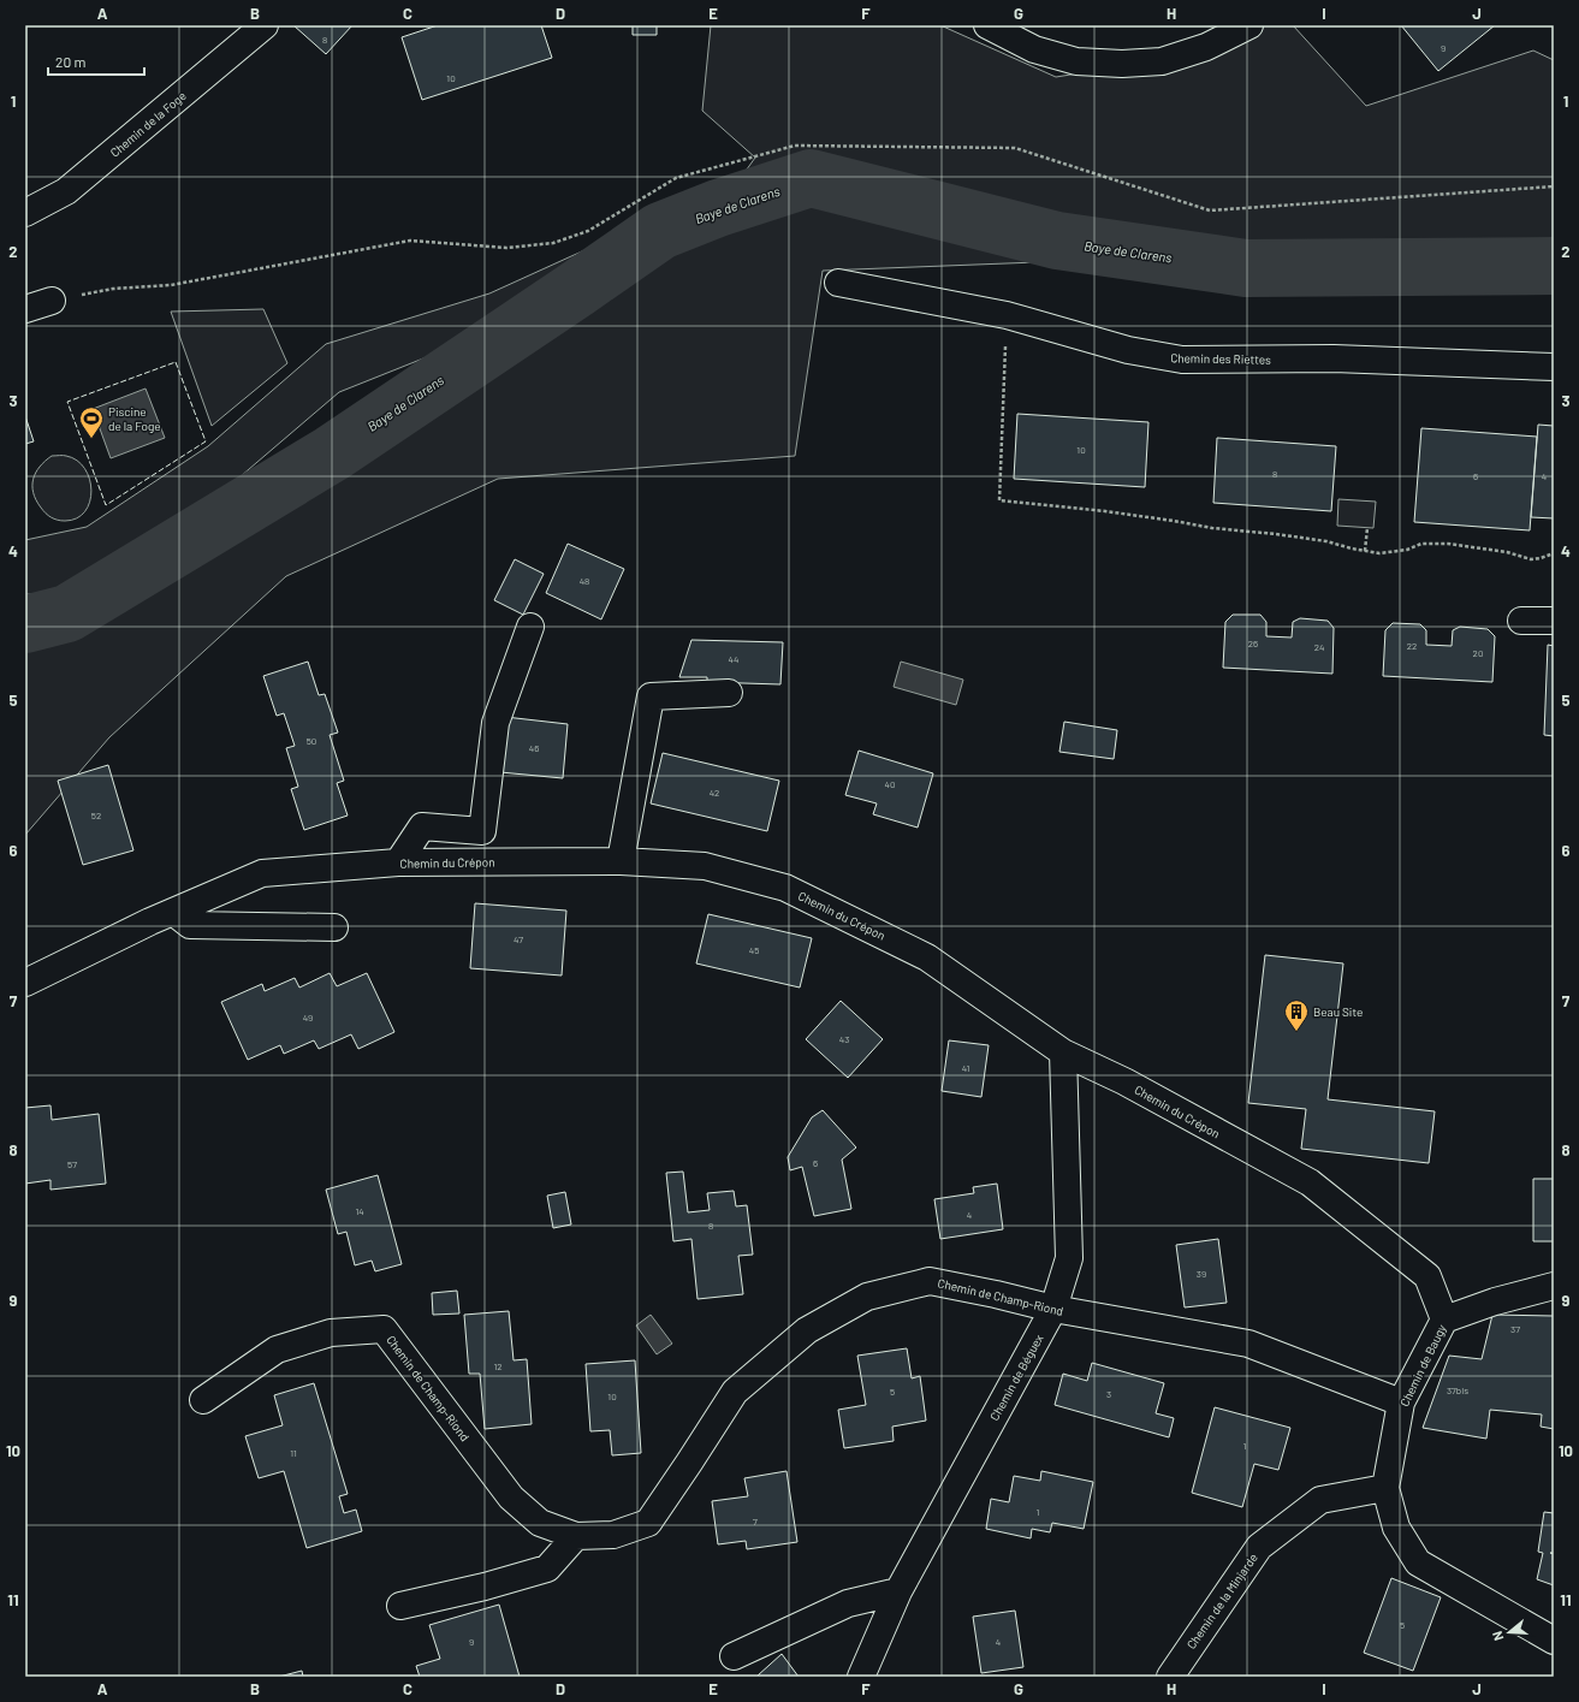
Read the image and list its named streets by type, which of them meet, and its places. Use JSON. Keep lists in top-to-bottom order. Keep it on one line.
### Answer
{"streets":{"street":["Chemin de la Foge","Chemin des Riettes","Chemin du Crépon","Chemin de Champ-Riond","Chemin de Baugy","Chemin de Béguex","Chemin de la Minjarde"]},"crossings":[["Chemin du Crépon","Chemin de Baugy"],["Chemin du Crépon","Chemin de Béguex"],["Chemin de Champ-Riond","Chemin de Baugy"],["Chemin de Champ-Riond","Chemin de Béguex"],["Chemin de Baugy","Chemin de la Minjarde"]],"water":["Baye de Clarens"],"places":{"sports":["Piscine de la Foge"],"building":["Beau Site"]},"house_numbers":["8","9","10","10","8","6","4","48","26","22","24","20","44","50","46","40","42","52","47","45","49","43","41","6","57","14","4","8","39","37","12","37bis","5","3","10","1","11","1","7","5","9","4"],"scale_bar":"20 m","north":"left","grid":{"columns":["A","B","C","D","E","F","G","H","I","J"],"rows":["1","2","3","4","5","6","7","8","9","10","11"]}}
